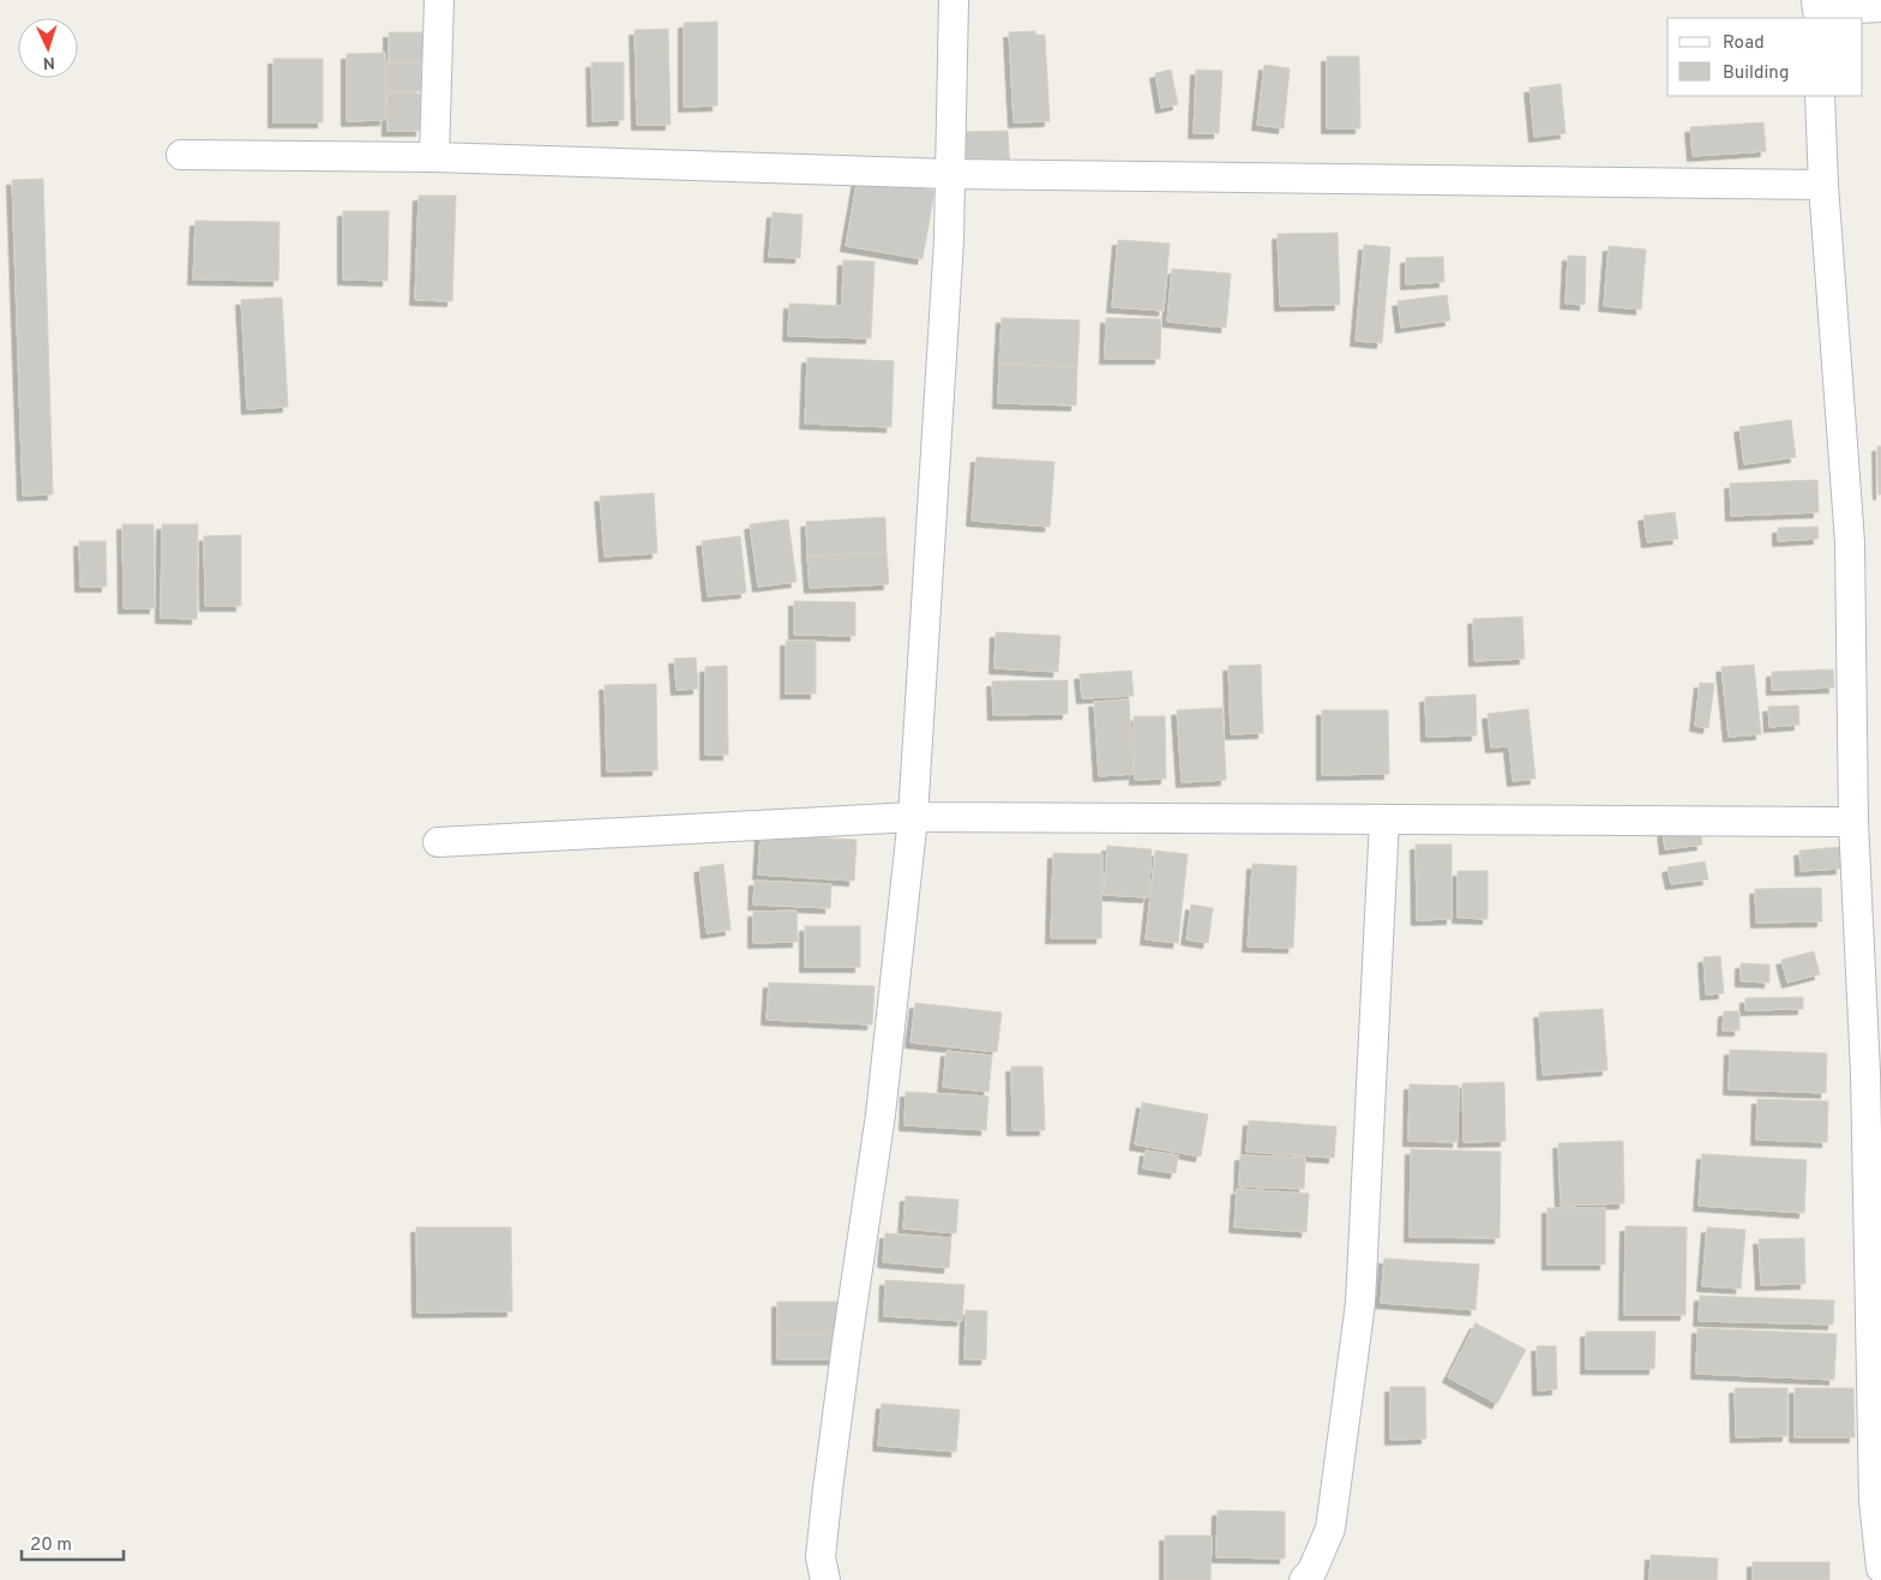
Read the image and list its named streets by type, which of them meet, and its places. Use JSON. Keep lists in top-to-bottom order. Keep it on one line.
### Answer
{"legend":["Road","Building"],"scale_bar":"20 m","north":"bottom"}
